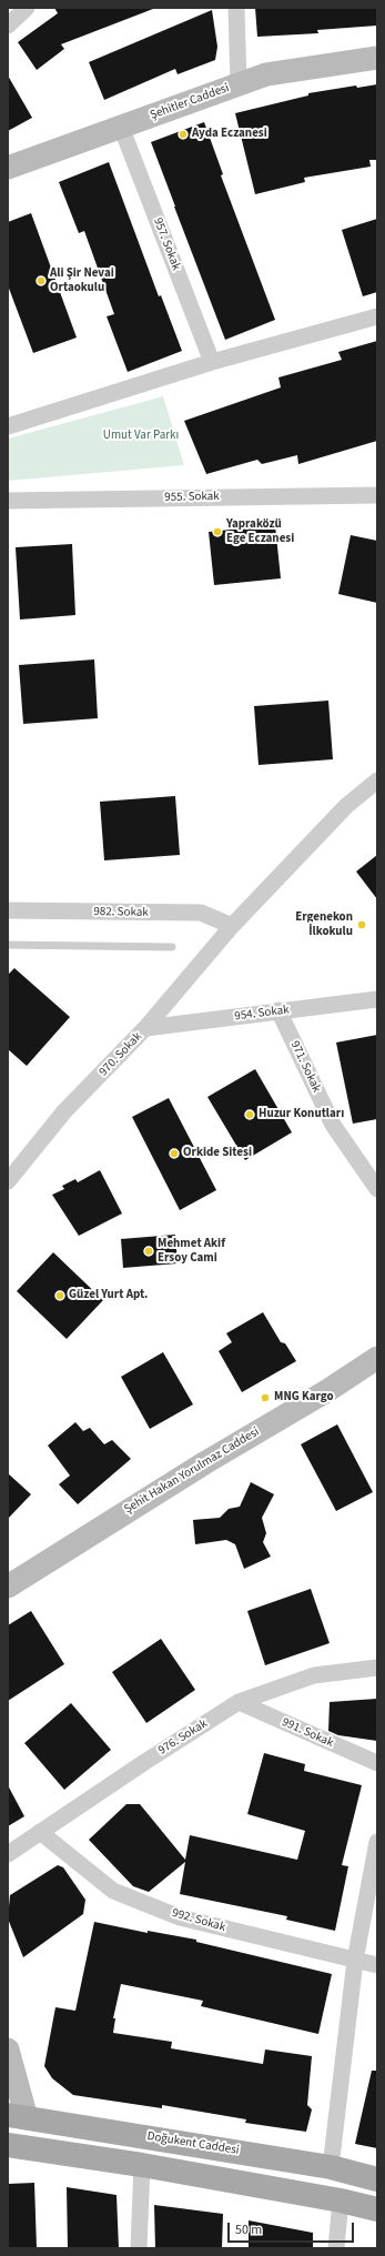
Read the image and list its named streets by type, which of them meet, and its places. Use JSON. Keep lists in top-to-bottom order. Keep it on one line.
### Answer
{"streets":{"main road":["Doğukent Caddesi"],"street":["Şehitler Caddesi","957. Sokak","955. Sokak","982. Sokak","954. Sokak","970. Sokak","971. Sokak","Şehit Hakan Yorulmaz Caddesi","991. Sokak","976. Sokak","992. Sokak"]},"crossings":[["Şehitler Caddesi","957. Sokak"],["982. Sokak","970. Sokak"],["954. Sokak","970. Sokak"],["954. Sokak","971. Sokak"],["991. Sokak","976. Sokak"],["976. Sokak","992. Sokak"]],"parks":["Umut Var Parkı"],"places":["Ayda Eczanesi","Ali Şir Nevai Ortaokulu","Yapraközü Ege Eczanesi","Ergenekon İlkokulu","Huzur Konutları","Orkide Sitesi","Mehmet Akif Ersoy Cami","Güzel Yurt Apt.","MNG Kargo"],"scale_bar":"50 m"}
